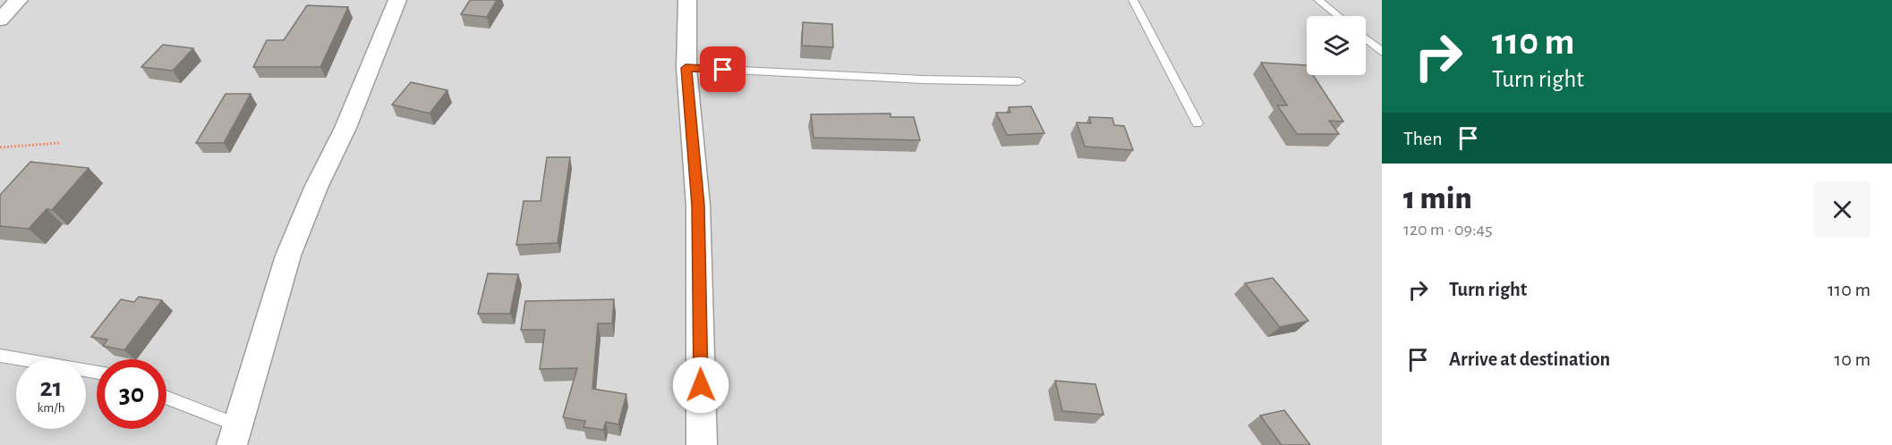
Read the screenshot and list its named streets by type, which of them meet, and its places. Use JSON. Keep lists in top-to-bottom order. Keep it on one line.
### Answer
{"page":{"turn":["110 m","Turn right"],"then":"Then","heading":["1 min","120 m · 09:45"],"list":[{"name":"Turn right","value":"110 m"},{"name":"Arrive at destination","value":"10 m"}],"speed":"21 km/h","limit":"30"}}
